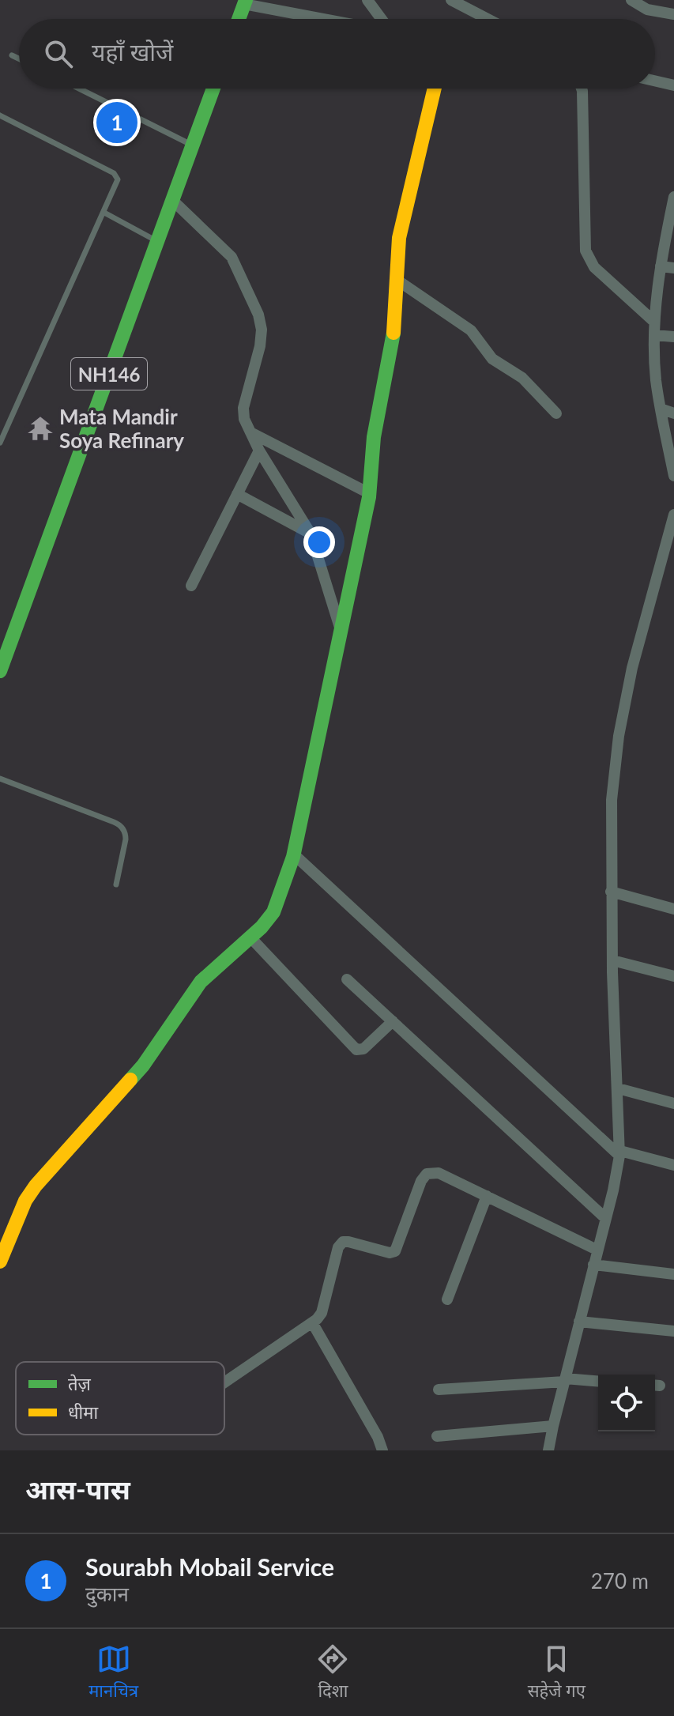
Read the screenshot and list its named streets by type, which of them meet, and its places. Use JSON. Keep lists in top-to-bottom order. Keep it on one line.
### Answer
{"streets":{"main road":["NH146"]},"places":{"temple":["Mata Mandir Soya Refinary"]},"legend":["तेज़","धीमा"],"page":{"search":"यहाँ खोजें","pins":"1","heading":"आस-पास","list":[{"mark":"1","name":"Sourabh Mobail Service","note":"दुकान","value":"270 m"}],"nav":["मानचित्र","दिशा","सहेजे गए"]}}
